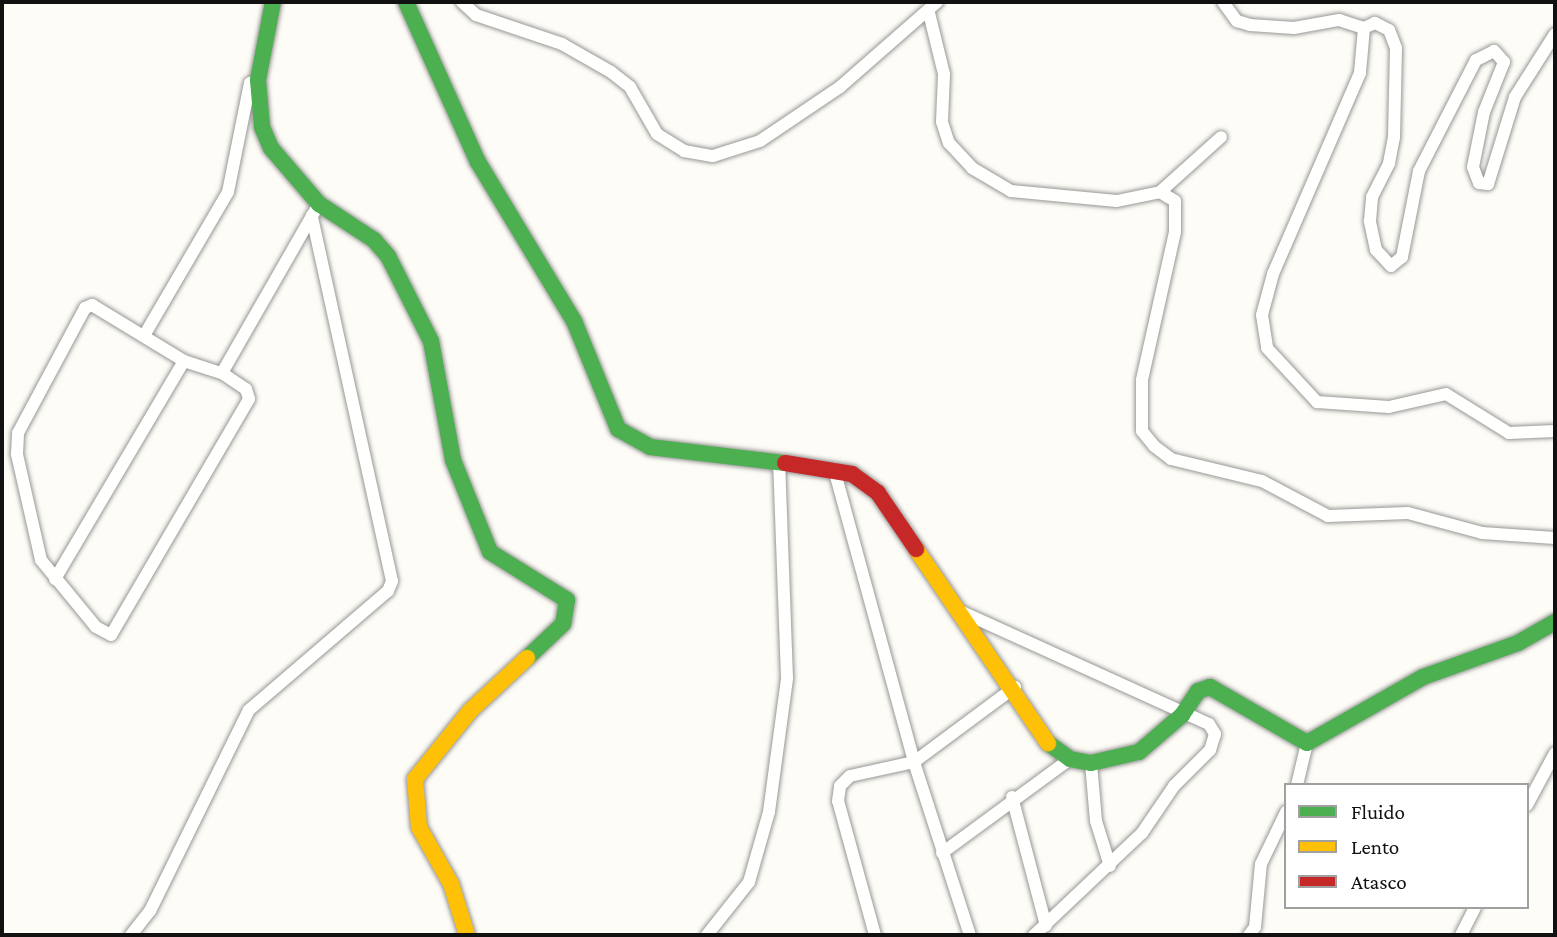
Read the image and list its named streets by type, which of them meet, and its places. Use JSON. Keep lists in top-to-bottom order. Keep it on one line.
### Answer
{"legend":["Fluido","Lento","Atasco"]}
